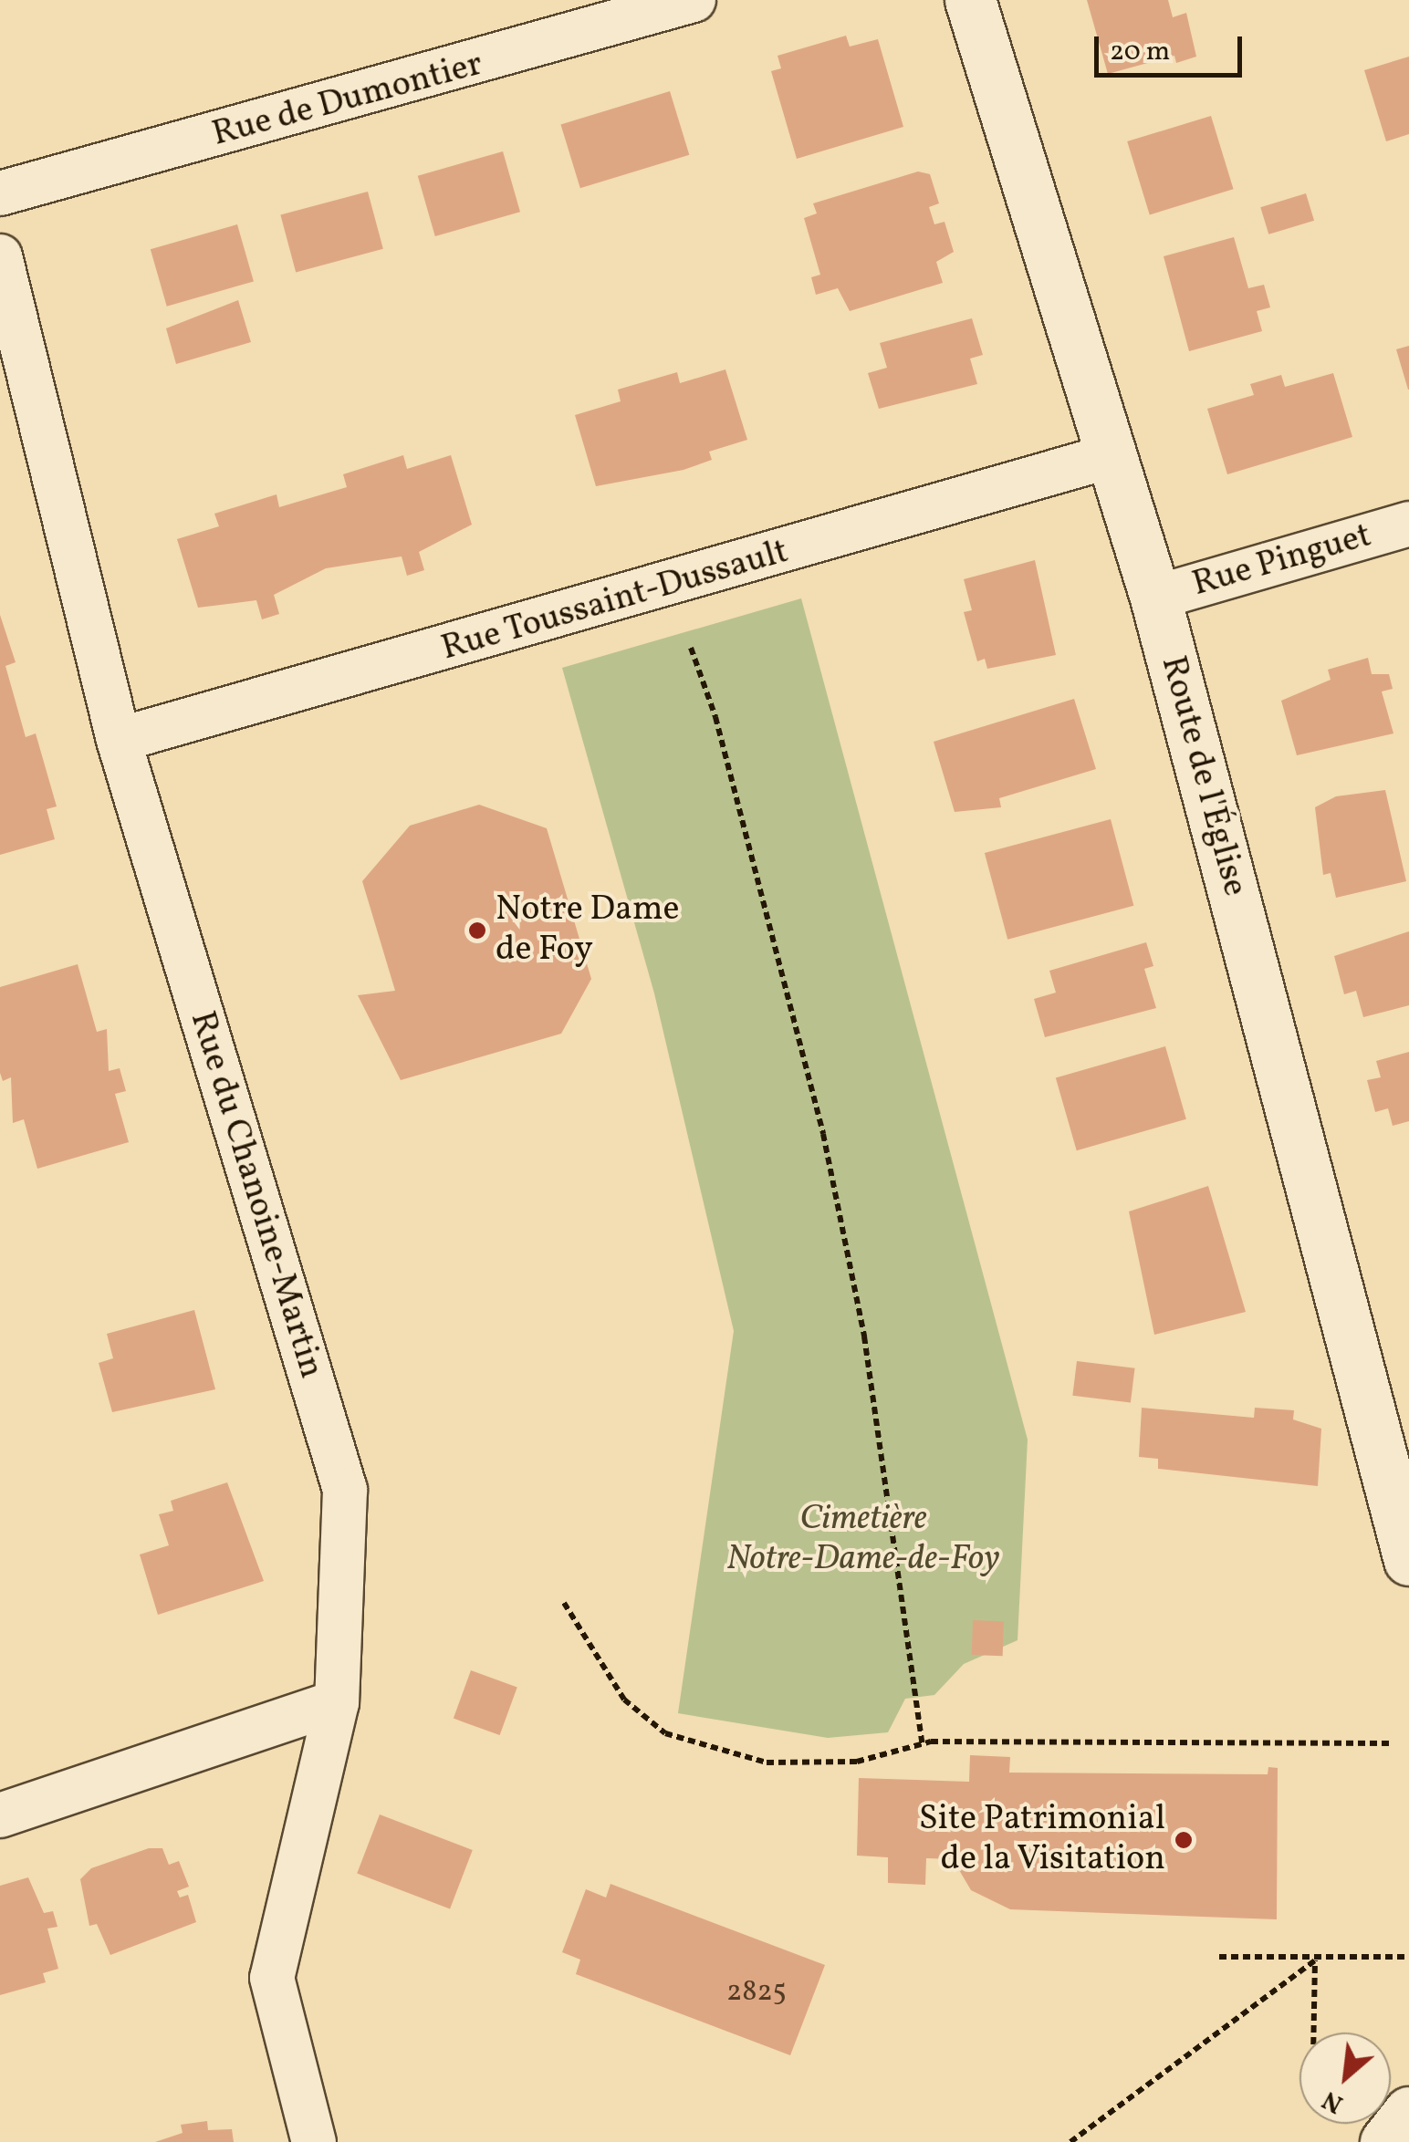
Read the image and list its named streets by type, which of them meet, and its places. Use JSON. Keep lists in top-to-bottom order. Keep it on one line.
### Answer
{"streets":{"main road":["Route de l'Église"],"street":["Rue de Dumontier","Rue Pinguet","Rue Toussaint-Dussault","Rue du Chanoine-Martin"]},"crossings":[["Rue Pinguet","Route de l'Église"],["Rue Toussaint-Dussault","Route de l'Église"],["Rue Toussaint-Dussault","Rue du Chanoine-Martin"]],"parks":["Cimetière Notre-Dame-de-Foy"],"places":["Notre Dame de Foy","Site Patrimonial de la Visitation"],"house_numbers":["2825"],"scale_bar":"20 m","north":"bottom left"}
